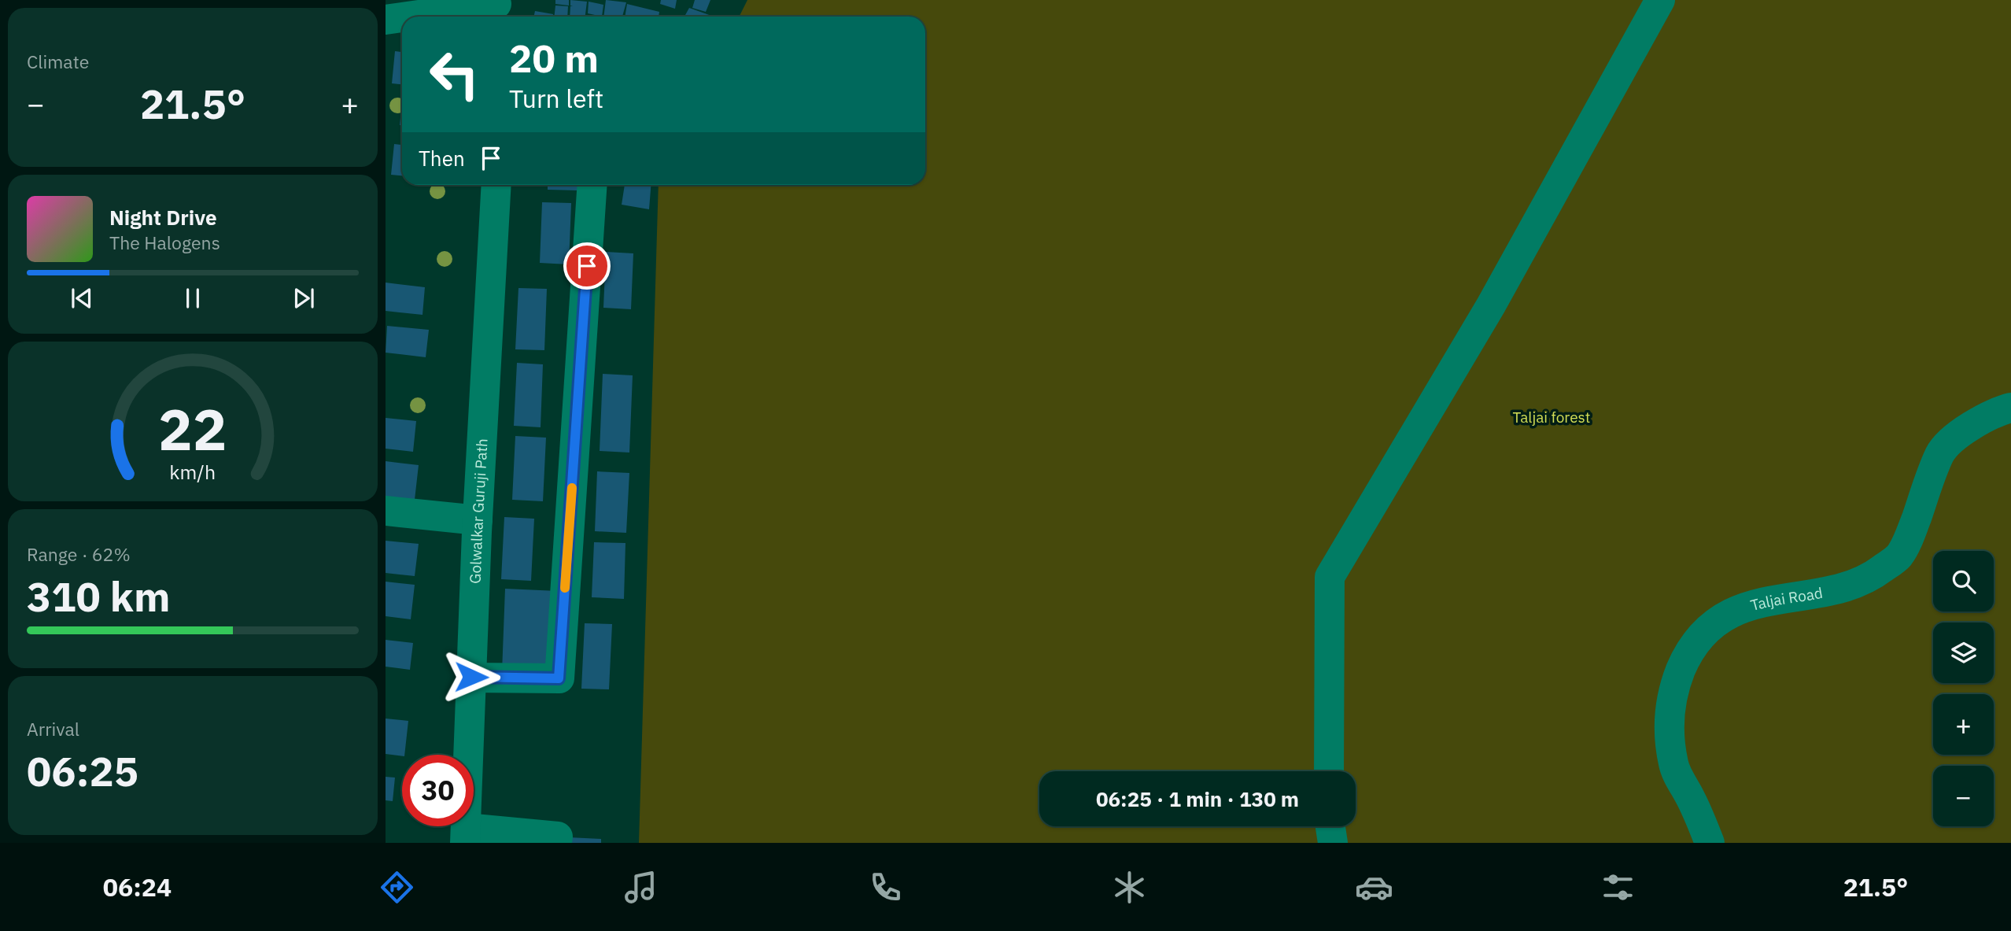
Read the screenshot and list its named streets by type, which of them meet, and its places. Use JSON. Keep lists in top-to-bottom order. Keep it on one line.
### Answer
{"streets":{"street":["Golwalkar Guruji Path","Taljai Road"]},"parks":["Taljai forest"],"page":{"tile":["Climate",["Range · 62%","310 km"],["Arrival","06:25"]],"turn":["20 m","Turn left"],"heat":["−","21.5°","+"],"then":"Then","song":["Night Drive","The Halogens"],"map_buttons":["+","−"],"limit":"30","trip":"06:25 · 1 min · 130 m","tabs":["06:24","21.5°"],"gauge":["22","km/h"]}}
